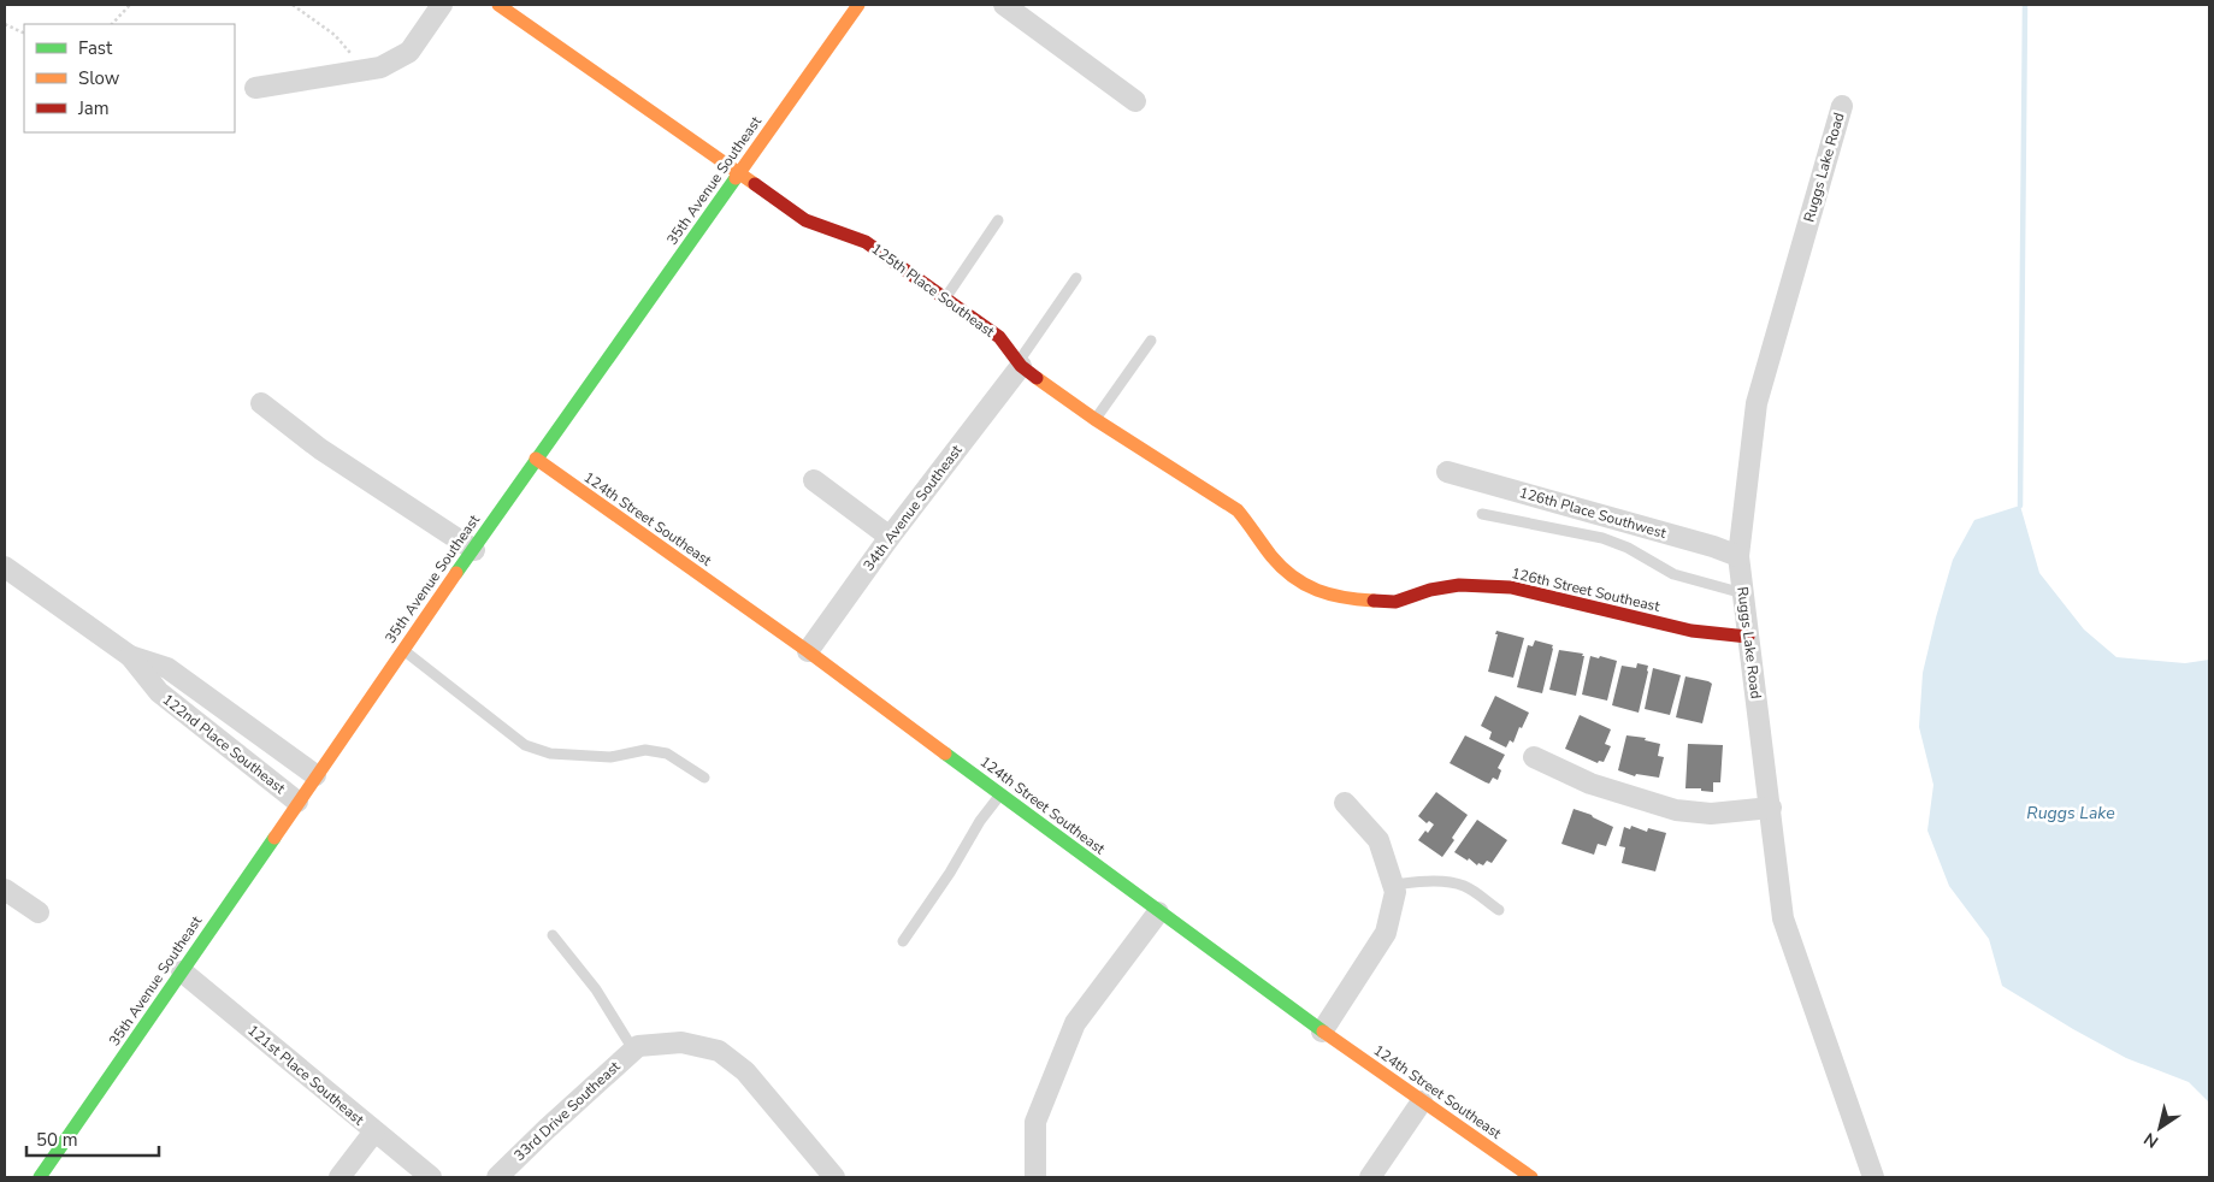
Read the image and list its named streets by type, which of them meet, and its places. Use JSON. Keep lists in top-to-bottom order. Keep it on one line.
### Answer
{"streets":{"street":["Ruggs Lake Road","35th Avenue Southeast","125th Place Southeast","34th Avenue Southeast","126th Place Southwest","124th Street Southeast","126th Street Southeast","122nd Place Southeast","121st Place Southeast","33rd Drive Southeast"]},"crossings":[["Ruggs Lake Road","126th Place Southwest"],["Ruggs Lake Road","126th Street Southeast"],["35th Avenue Southeast","125th Place Southeast"],["35th Avenue Southeast","124th Street Southeast"],["35th Avenue Southeast","122nd Place Southeast"],["35th Avenue Southeast","121st Place Southeast"],["125th Place Southeast","34th Avenue Southeast"],["125th Place Southeast","126th Street Southeast"],["34th Avenue Southeast","124th Street Southeast"]],"water":["Ruggs Lake"],"legend":["Fast","Slow","Jam"],"scale_bar":"50 m","north":"bottom left"}
